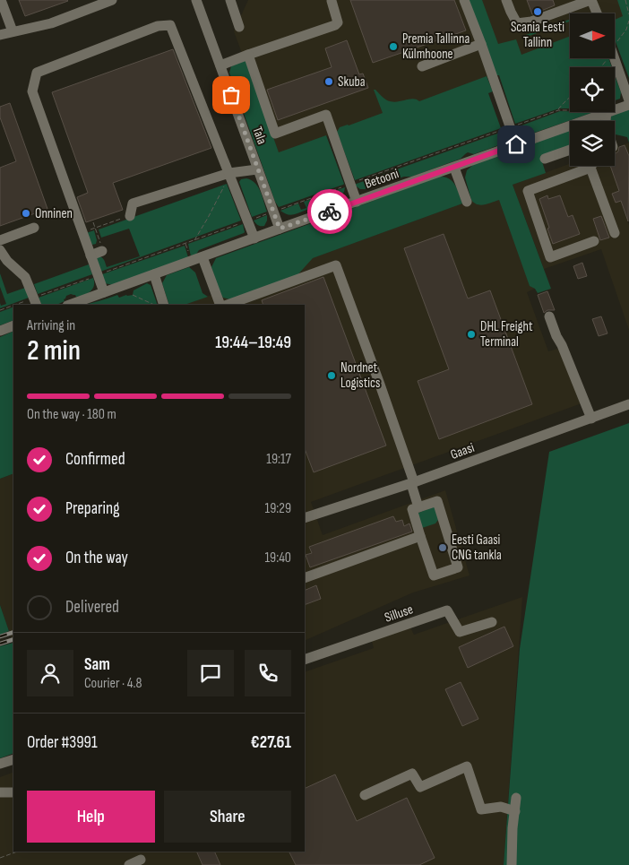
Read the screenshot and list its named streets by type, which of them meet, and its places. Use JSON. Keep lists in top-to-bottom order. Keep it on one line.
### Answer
{"streets":{"street":["Tala","Betooni","Gaasi","Silluse"]},"crossings":[["Tala","Betooni"]],"places":["Scania Eesti Tallinn","Premia Tallinna Külmhoone","Skuba","Onninen","DHL Freight Terminal","Nordnet Logistics","Eesti Gaasi CNG tankla"],"north":"right","page":{"heading":["2 min","Arriving in","19:44–19:49"],"panel":["Sam","Courier · 4.8","Order #3991","€27.61"],"bar":"On the way · 180 m","list":[["Confirmed","19:17"],["Preparing","19:29"],["On the way","19:40"],"Delivered"],"buttons":["Help","Share"]}}
